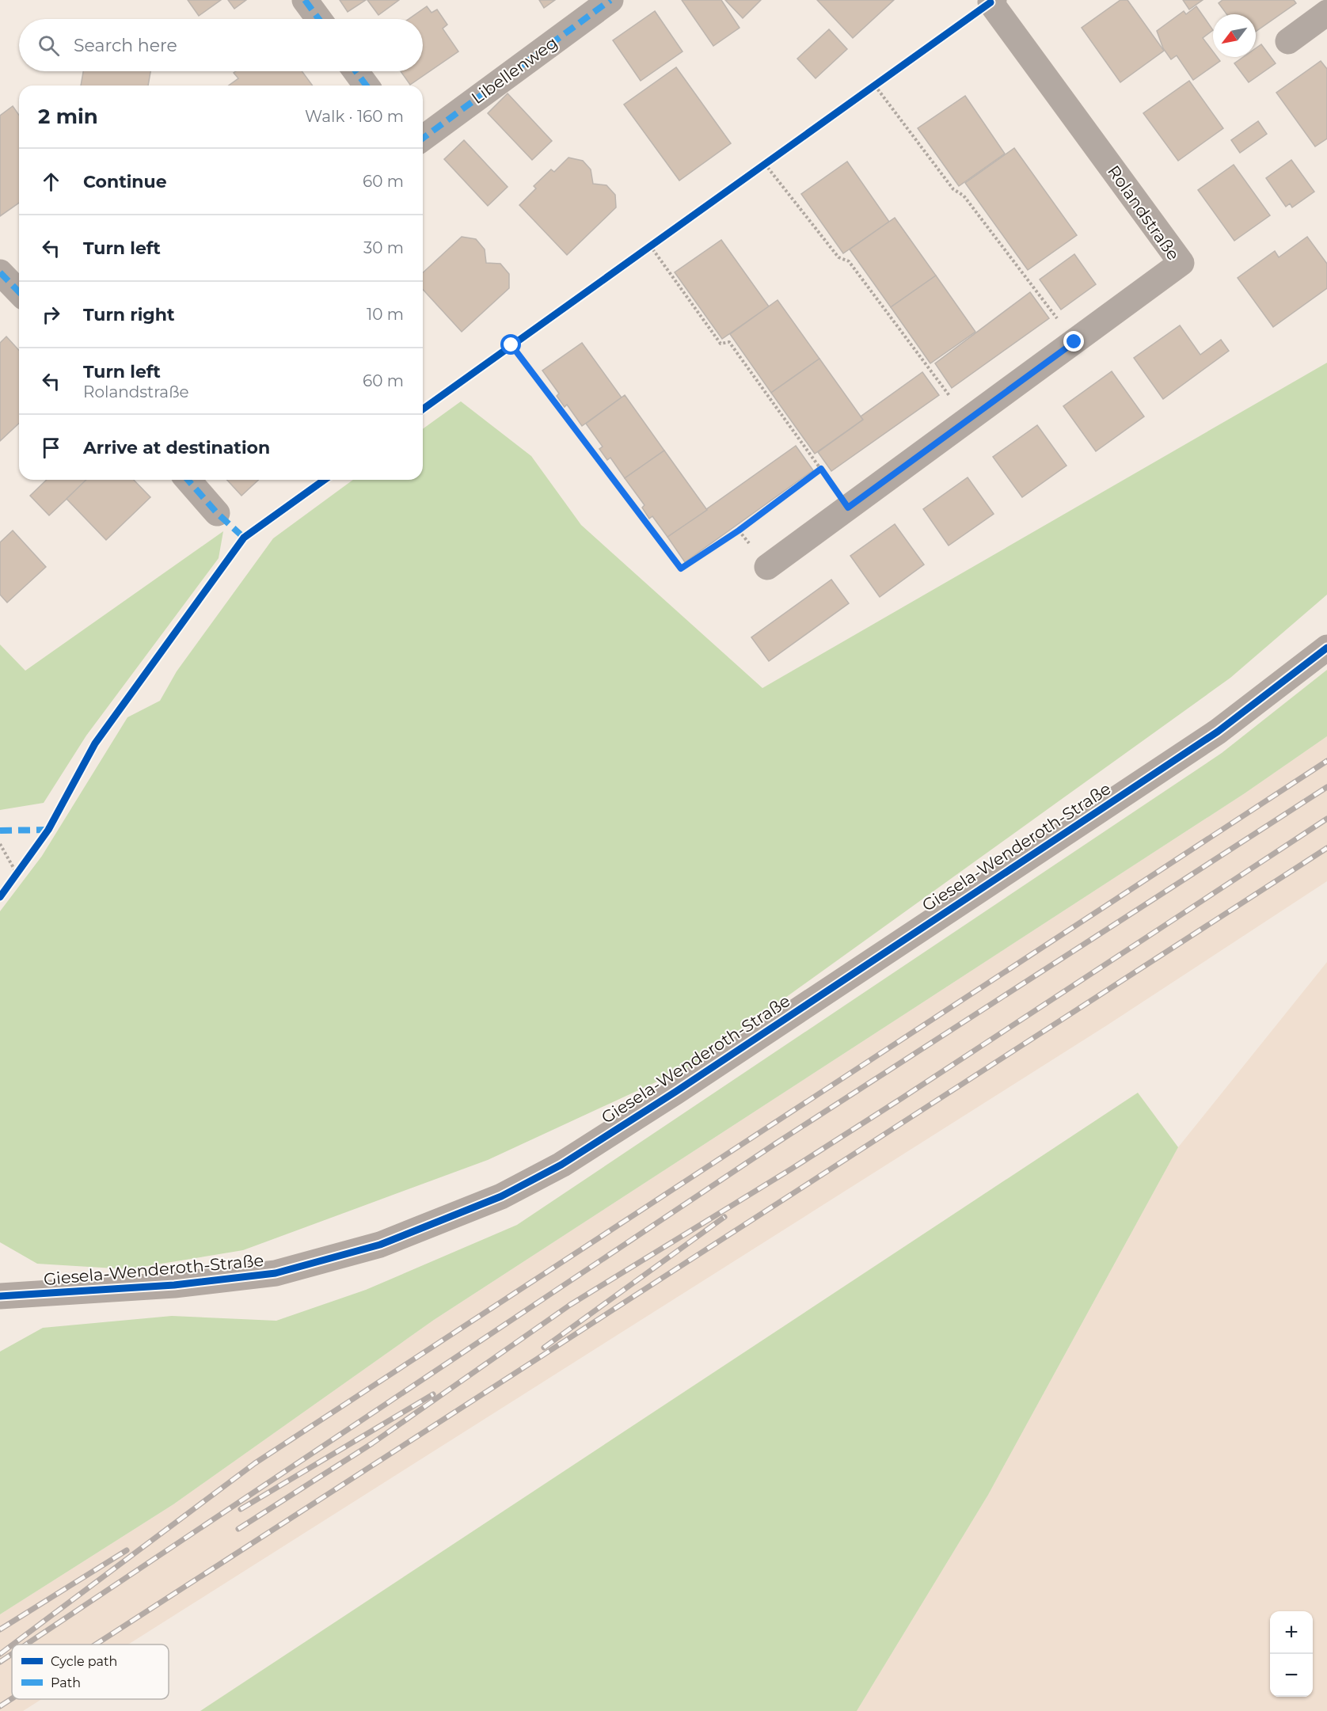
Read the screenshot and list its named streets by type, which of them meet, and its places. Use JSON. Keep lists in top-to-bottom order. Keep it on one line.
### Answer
{"streets":{"street":["Libellenweg","Rolandstraße","Giesela-Wenderoth-Straße"]},"legend":["Cycle path","Path"],"north":"bottom left","page":{"search":"Search here","heading":["2 min","Walk · 160 m"],"list":[["Continue","60 m"],["Turn left","30 m"],["Turn right","10 m"],["Turn left","Rolandstraße","60 m"],"Arrive at destination"],"map_buttons":["+","−"]}}
